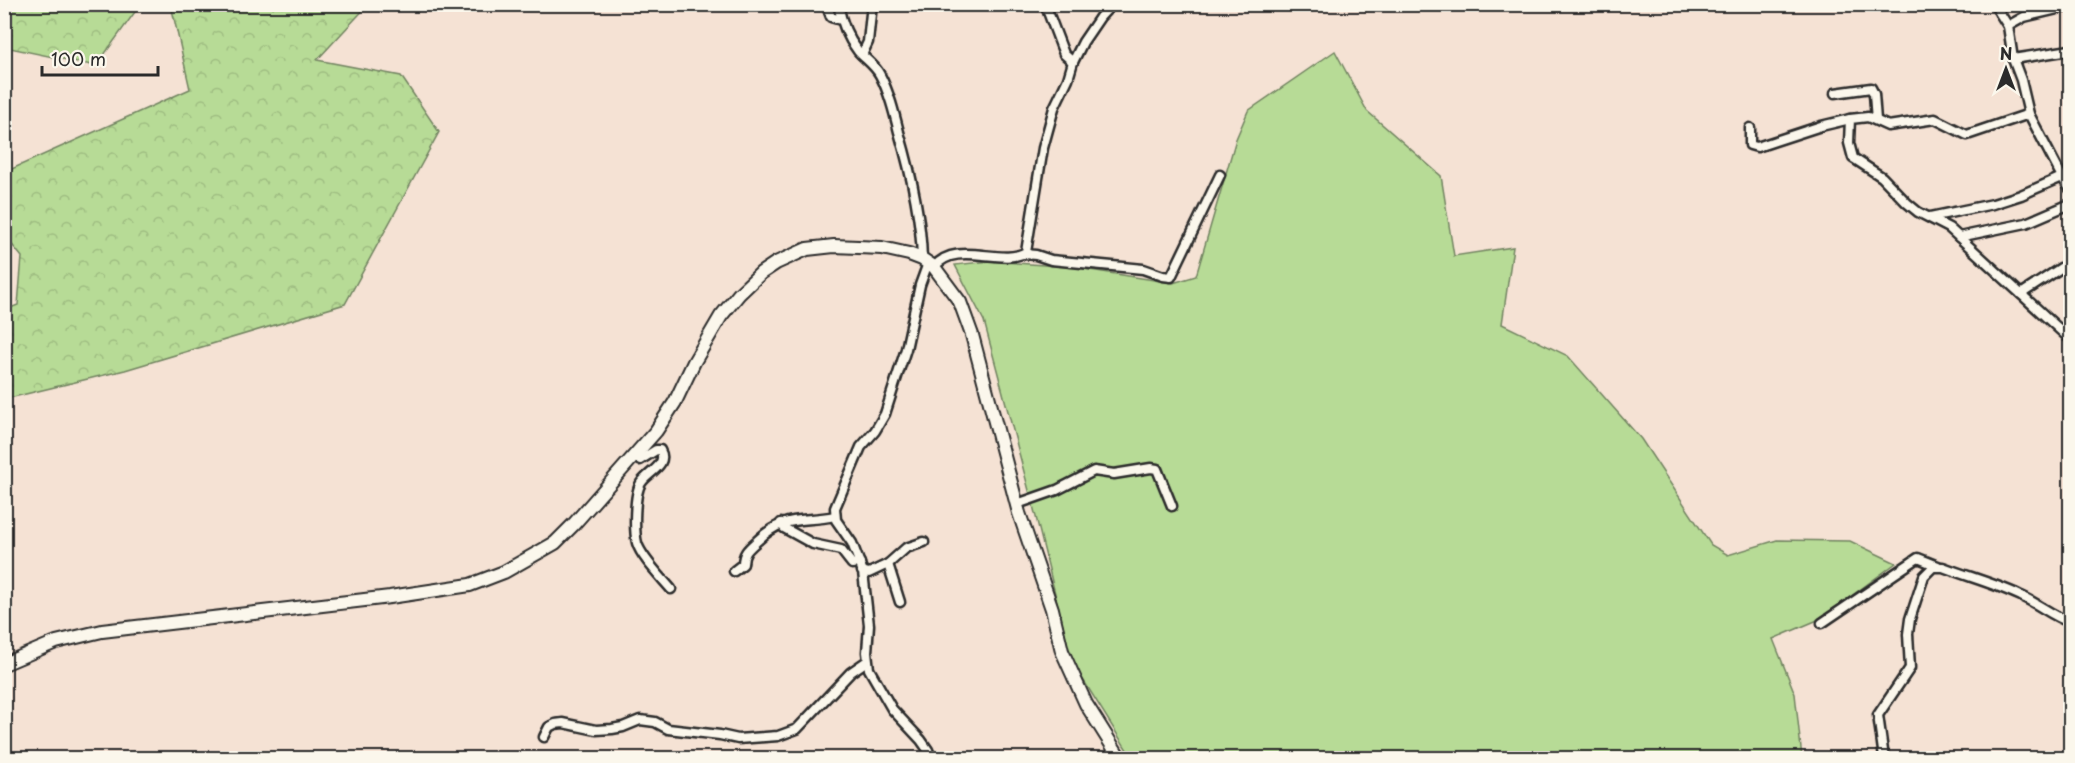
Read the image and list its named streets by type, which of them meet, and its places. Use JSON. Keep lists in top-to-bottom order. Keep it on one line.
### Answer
{"scale_bar":"100 m","north":"top"}
